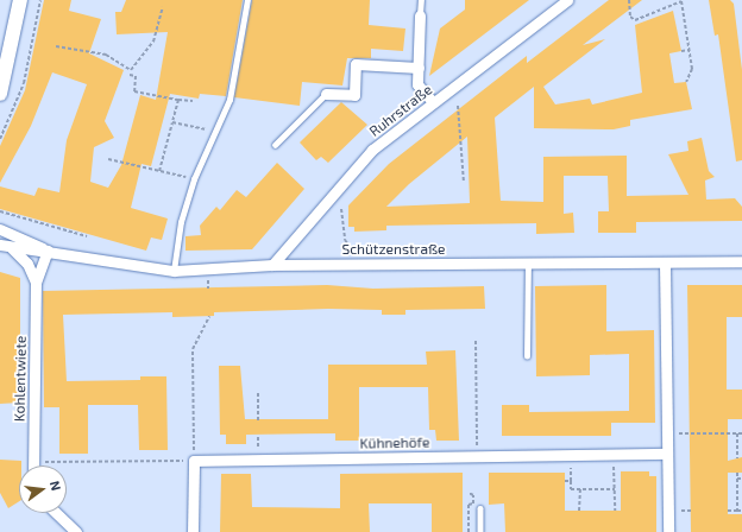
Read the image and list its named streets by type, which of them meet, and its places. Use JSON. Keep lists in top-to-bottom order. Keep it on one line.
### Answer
{"streets":{"street":["Ruhrstraße","Schützenstraße","Kohlentwiete","Kühnehöfe"]},"crossings":[["Ruhrstraße","Schützenstraße"],["Schützenstraße","Kohlentwiete"]],"north":"right"}
